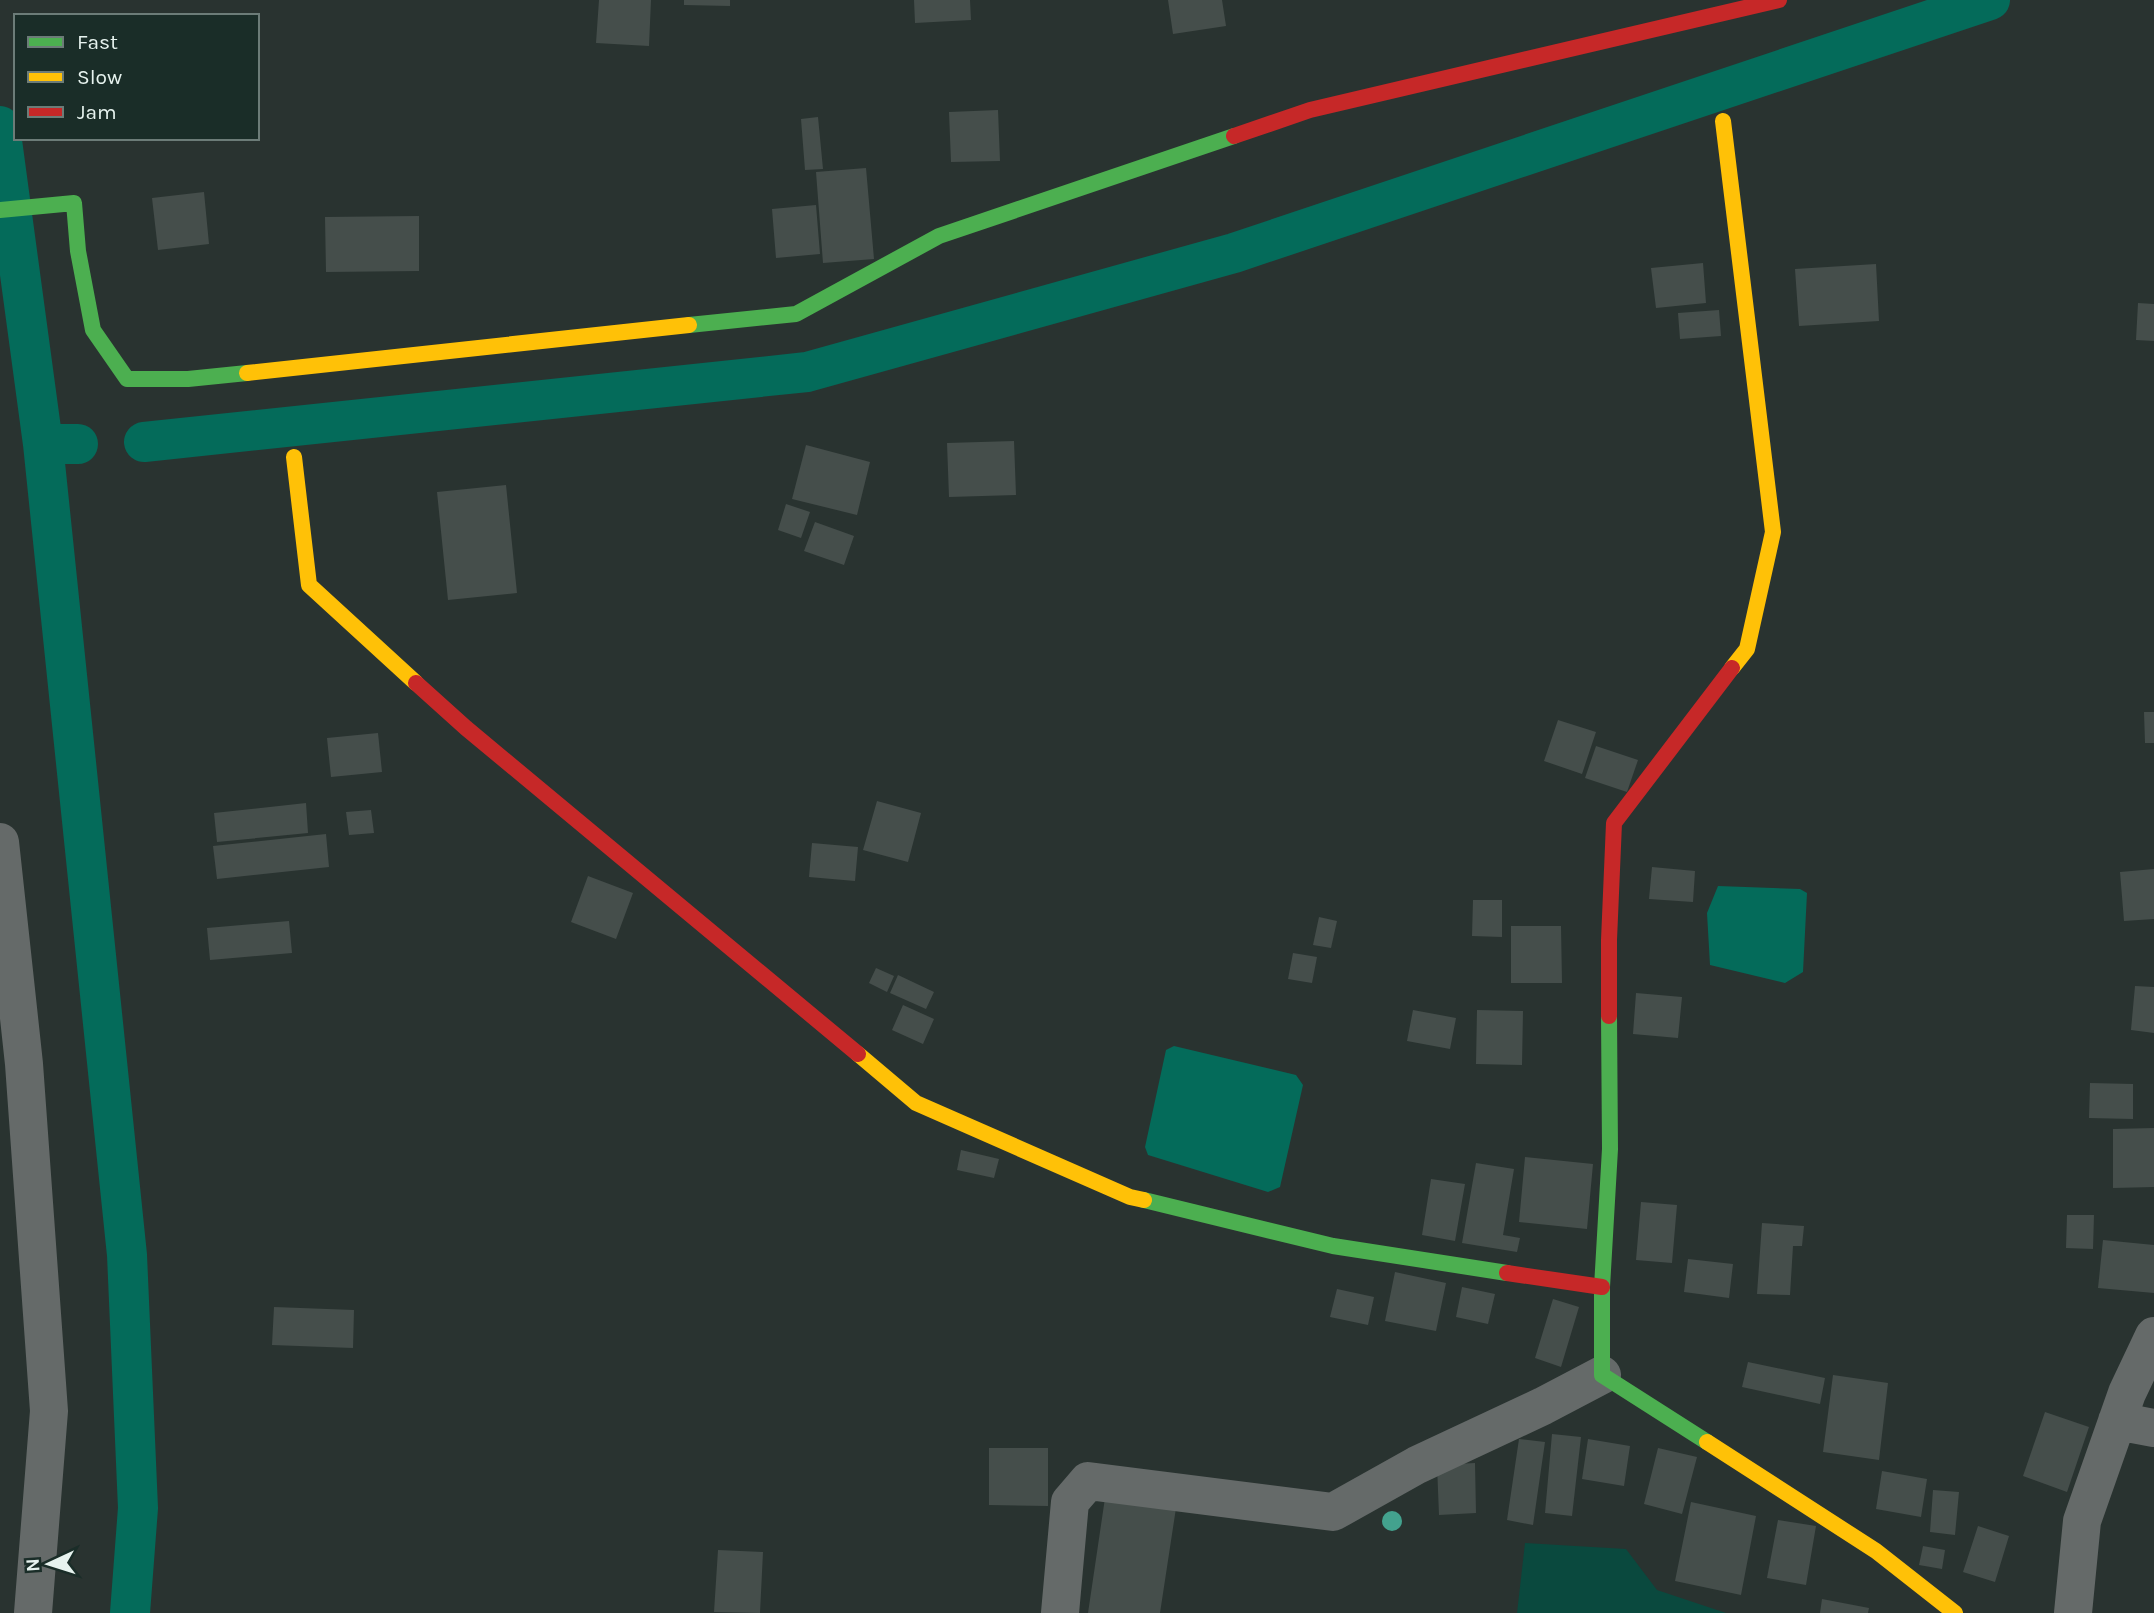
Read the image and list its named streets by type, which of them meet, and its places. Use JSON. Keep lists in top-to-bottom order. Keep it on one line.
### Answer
{"legend":["Fast","Slow","Jam"],"north":"left"}
